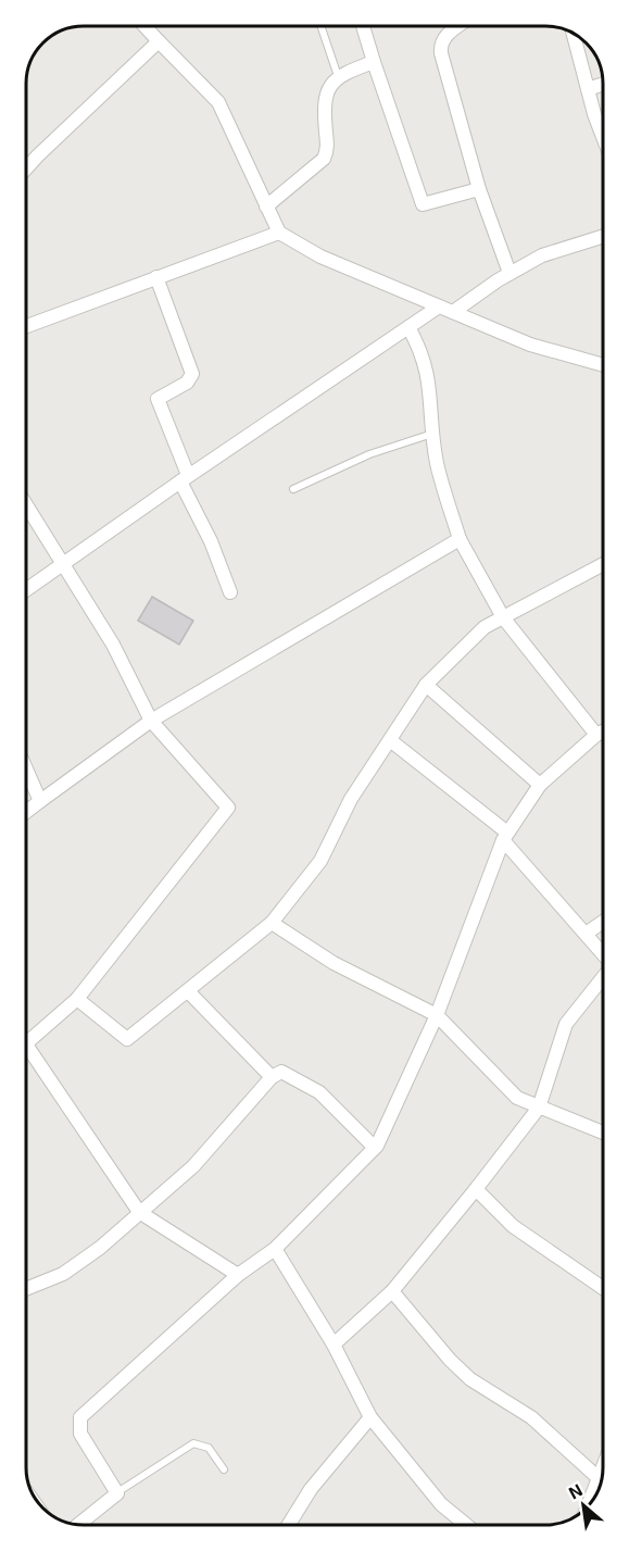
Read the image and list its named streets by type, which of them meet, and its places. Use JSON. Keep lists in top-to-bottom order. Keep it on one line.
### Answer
{"north":"top left"}
